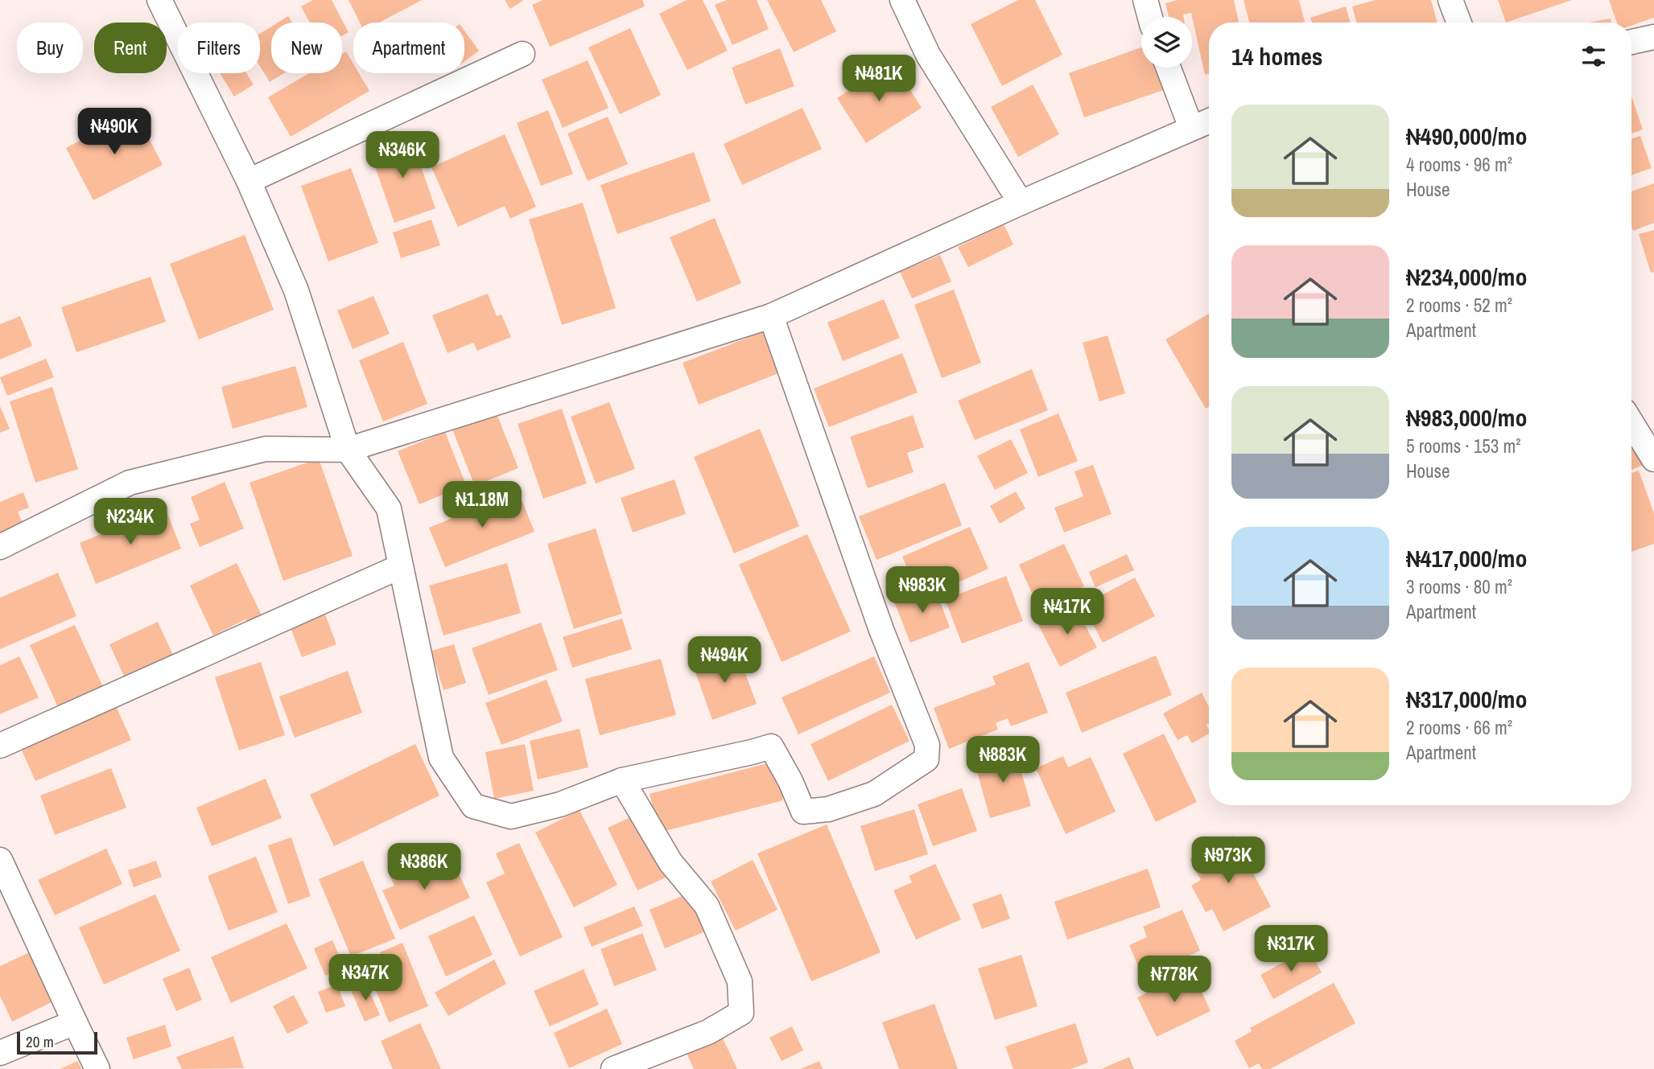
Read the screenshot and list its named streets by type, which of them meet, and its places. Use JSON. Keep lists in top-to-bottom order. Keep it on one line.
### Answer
{"scale_bar":"20 m","page":{"chip":["Buy","Rent","Filters","New","Apartment"],"heading":"14 homes","price":["₦481K","₦490K","₦346K","₦1.18M","₦234K","₦983K","₦417K","₦494K","₦883K","₦973K","₦386K","₦317K","₦347K","₦778K"],"list":[{"name":"₦490,000/mo","note":"4 rooms · 96 m² · House"},{"name":"₦234,000/mo","note":"2 rooms · 52 m² · Apartment"},{"name":"₦983,000/mo","note":"5 rooms · 153 m² · House"},{"name":"₦417,000/mo","note":"3 rooms · 80 m² · Apartment"},{"name":"₦317,000/mo","note":"2 rooms · 66 m² · Apartment"}],"scale":"20 m"}}
